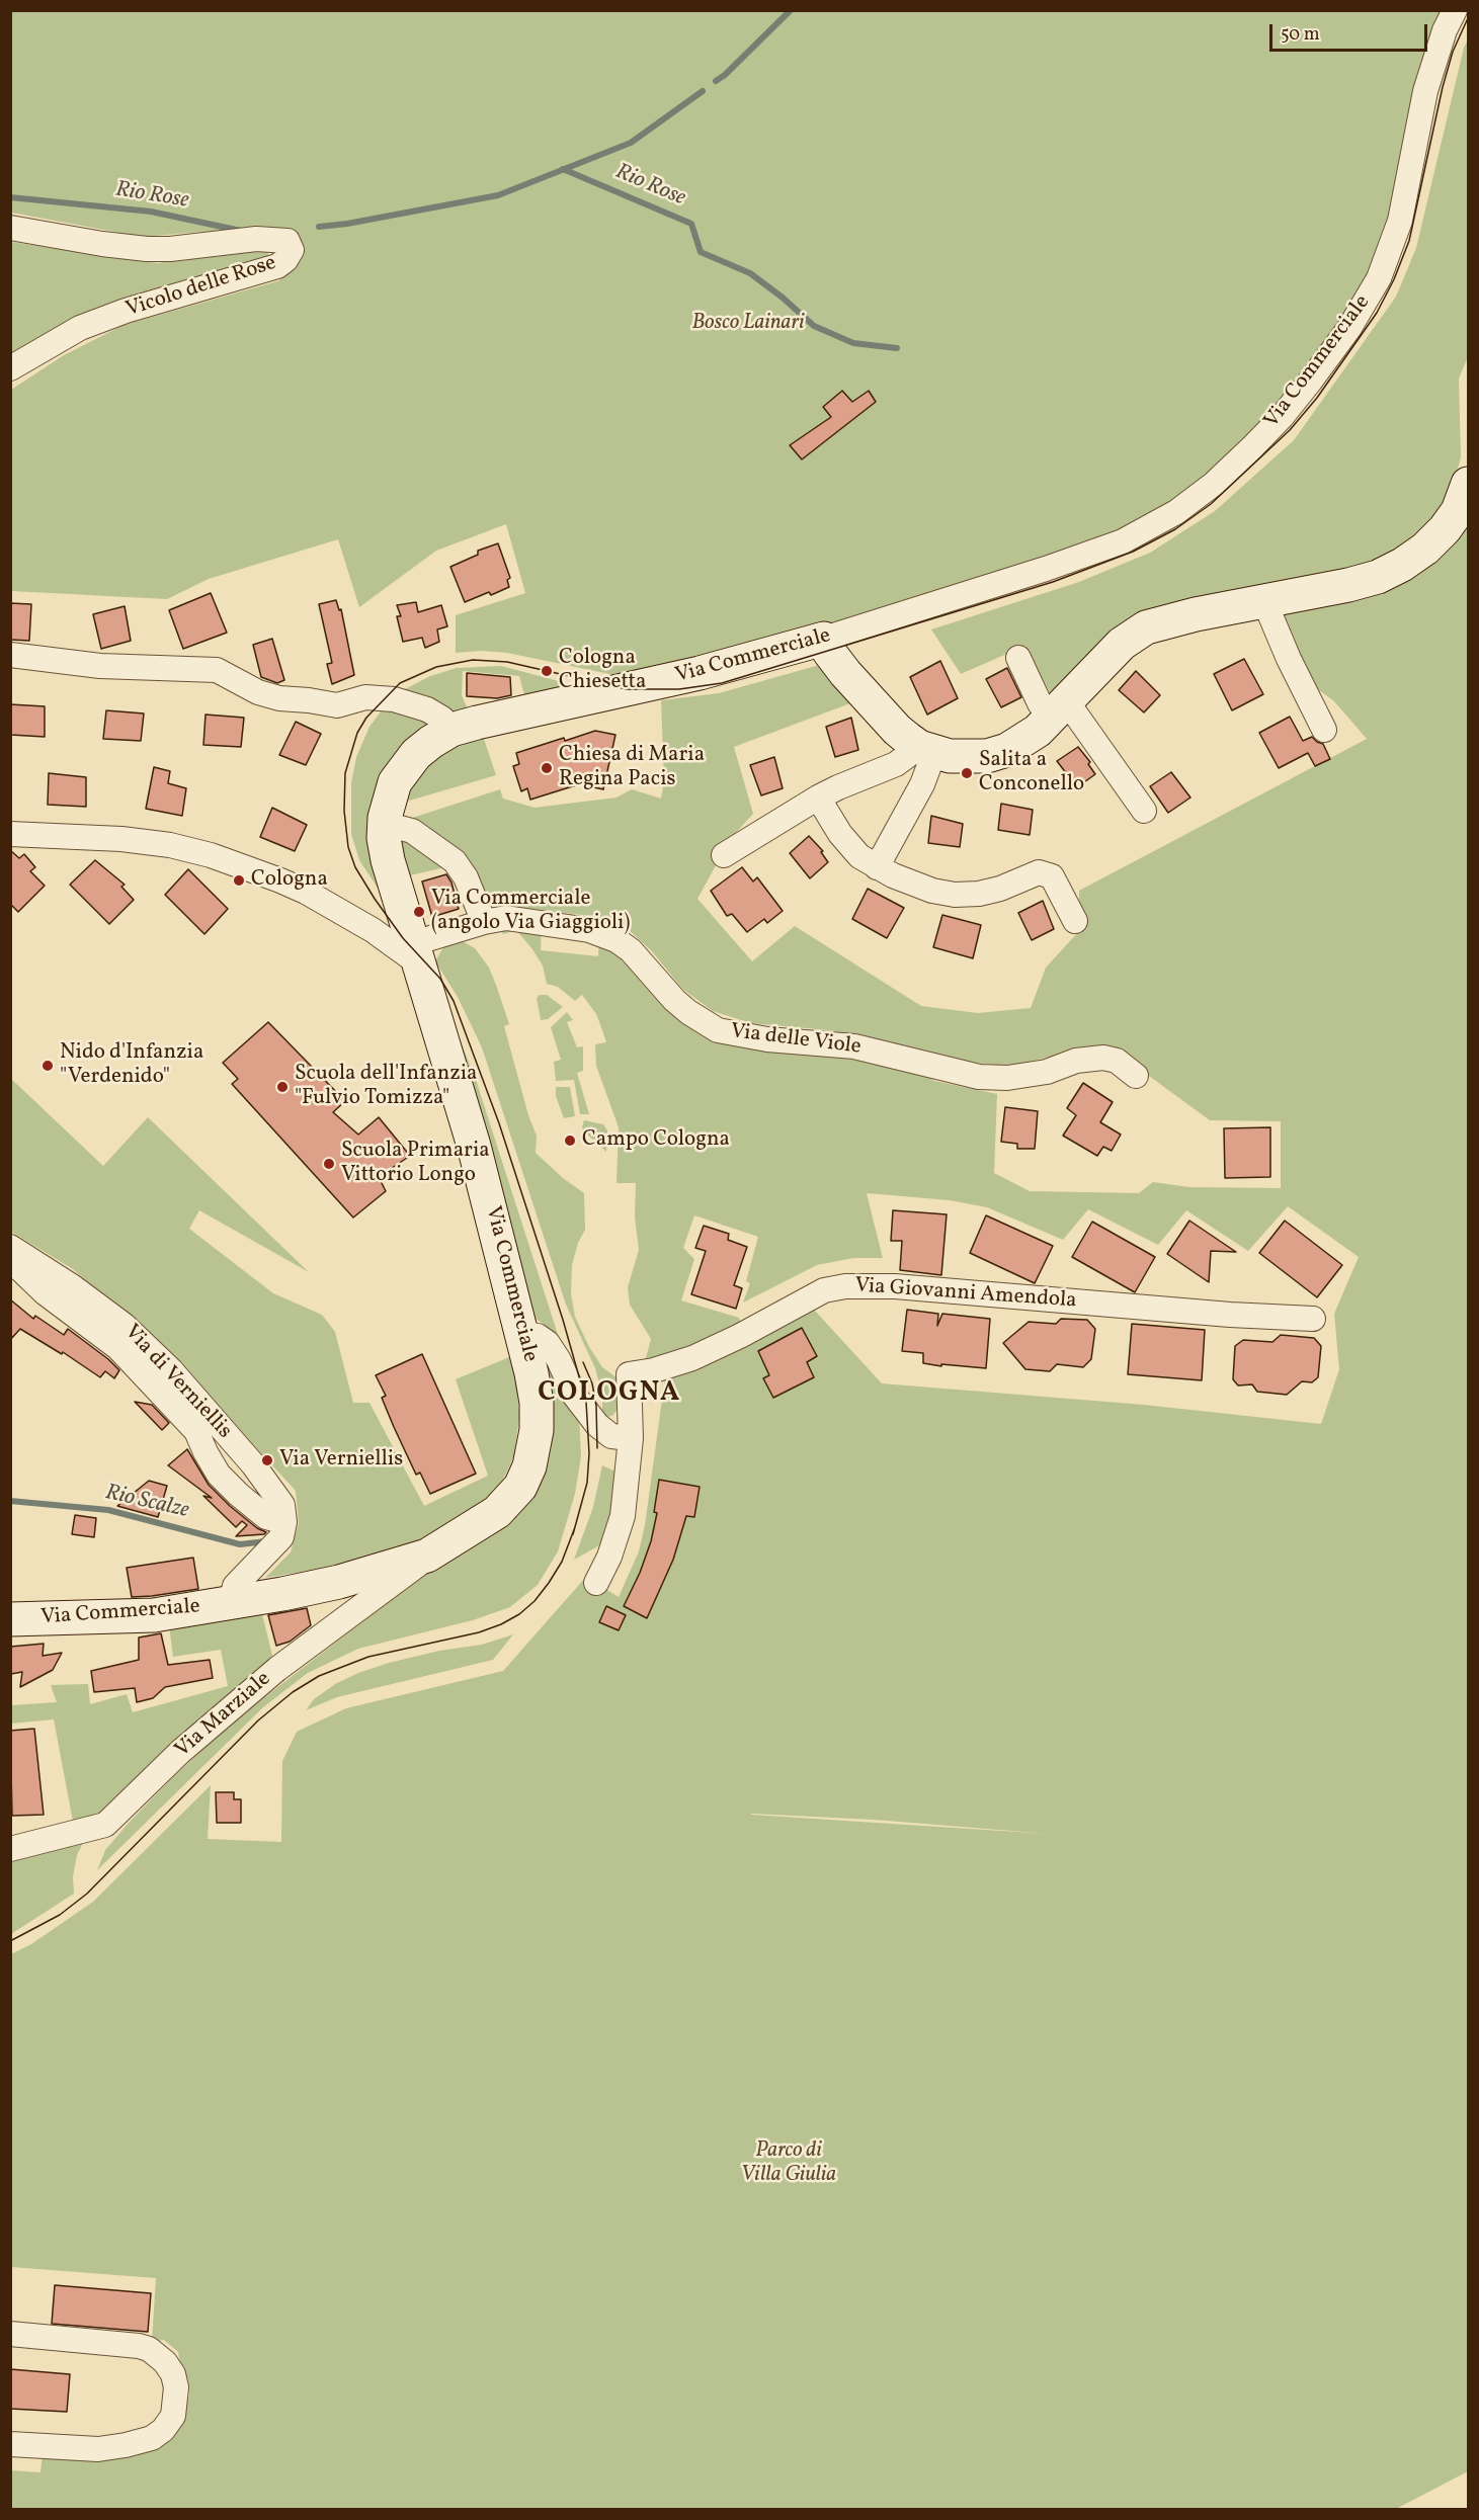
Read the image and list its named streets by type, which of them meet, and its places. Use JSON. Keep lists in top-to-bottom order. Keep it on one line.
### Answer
{"streets":{"main road":["Via Commerciale"],"street":["Vicolo delle Rose","Via delle Viole","Via Giovanni Amendola","Via di Verniellis","Via Marziale"]},"crossings":[["Via Commerciale","Via delle Viole"],["Via Commerciale","Via Marziale"]],"districts":["COLOGNA"],"water":["Rio Rose","Rio Scalze"],"parks":["Bosco Lainari","Parco di Villa Giulia"],"places":["Cologna Chiesetta","Chiesa di Maria Regina Pacis","Salita a Conconello","Cologna","Via Commerciale (angolo Via Giaggioli)","Nido d'Infanzia \"Verdenido\"","Scuola dell'Infanzia \"Fulvio Tomizza\"","Campo Cologna","Scuola Primaria Vittorio Longo","Via Verniellis"],"scale_bar":"50 m"}
